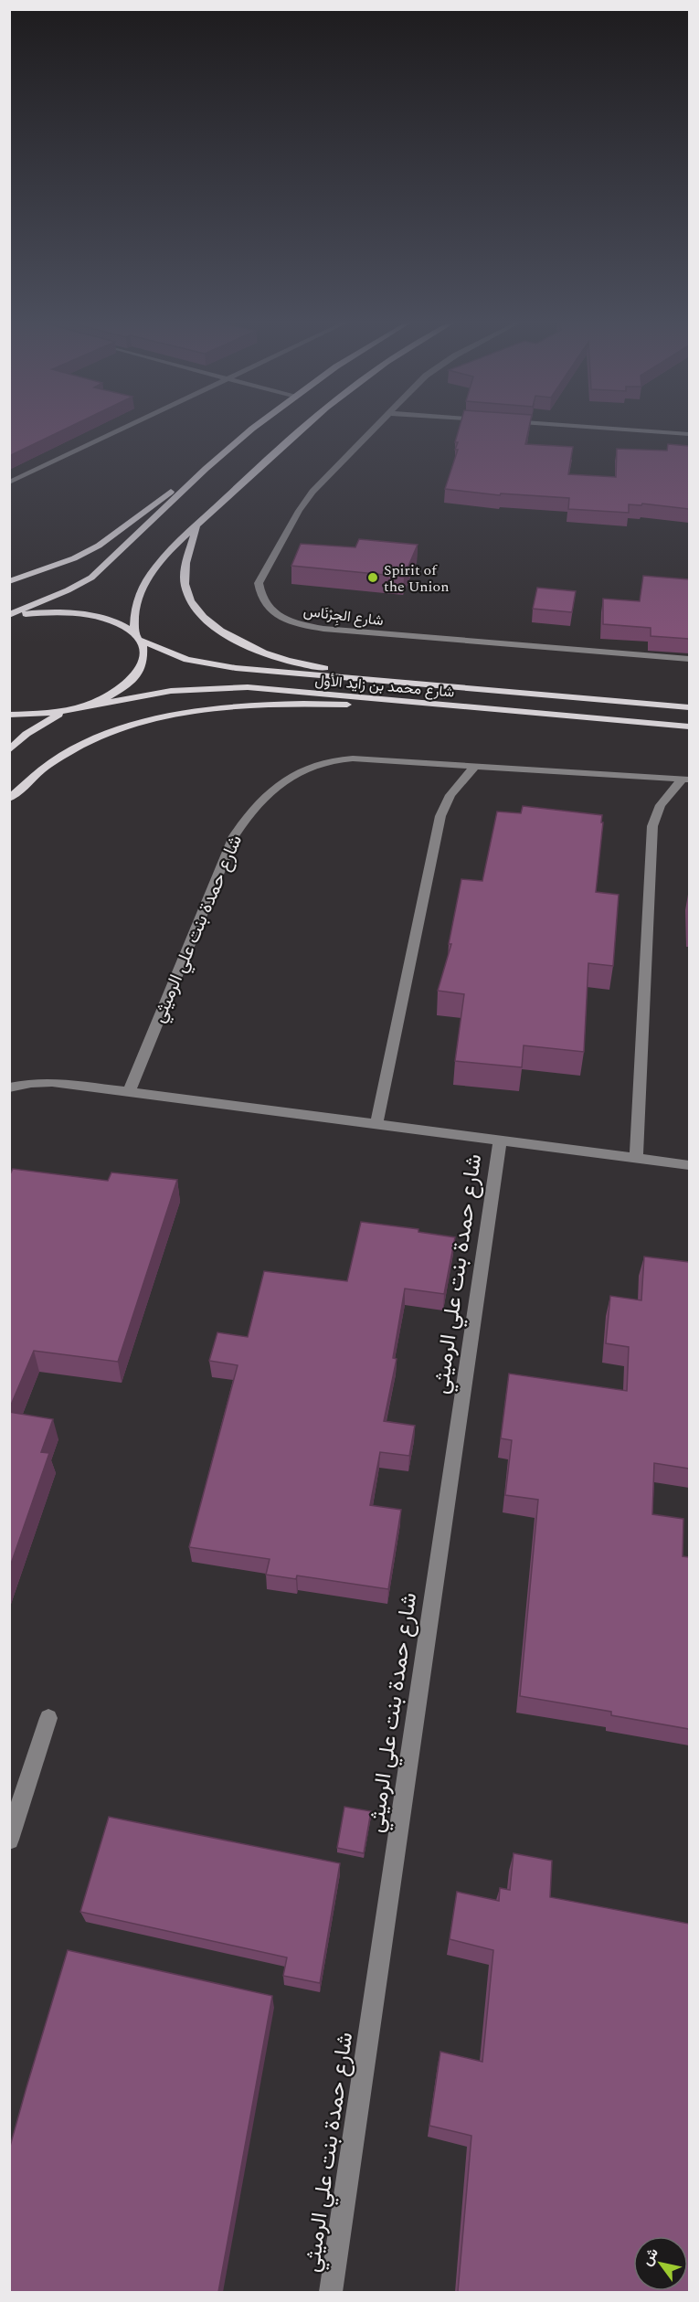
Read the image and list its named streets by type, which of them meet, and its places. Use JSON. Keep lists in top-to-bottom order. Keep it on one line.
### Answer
{"streets":{"main road":["شارع محمد بن زايد الأول"],"street":["شارع الجِرْنَاس","شارع حمدة بنت علي الرميثي"]},"places":["Spirit of the Union"],"north":"top left"}
